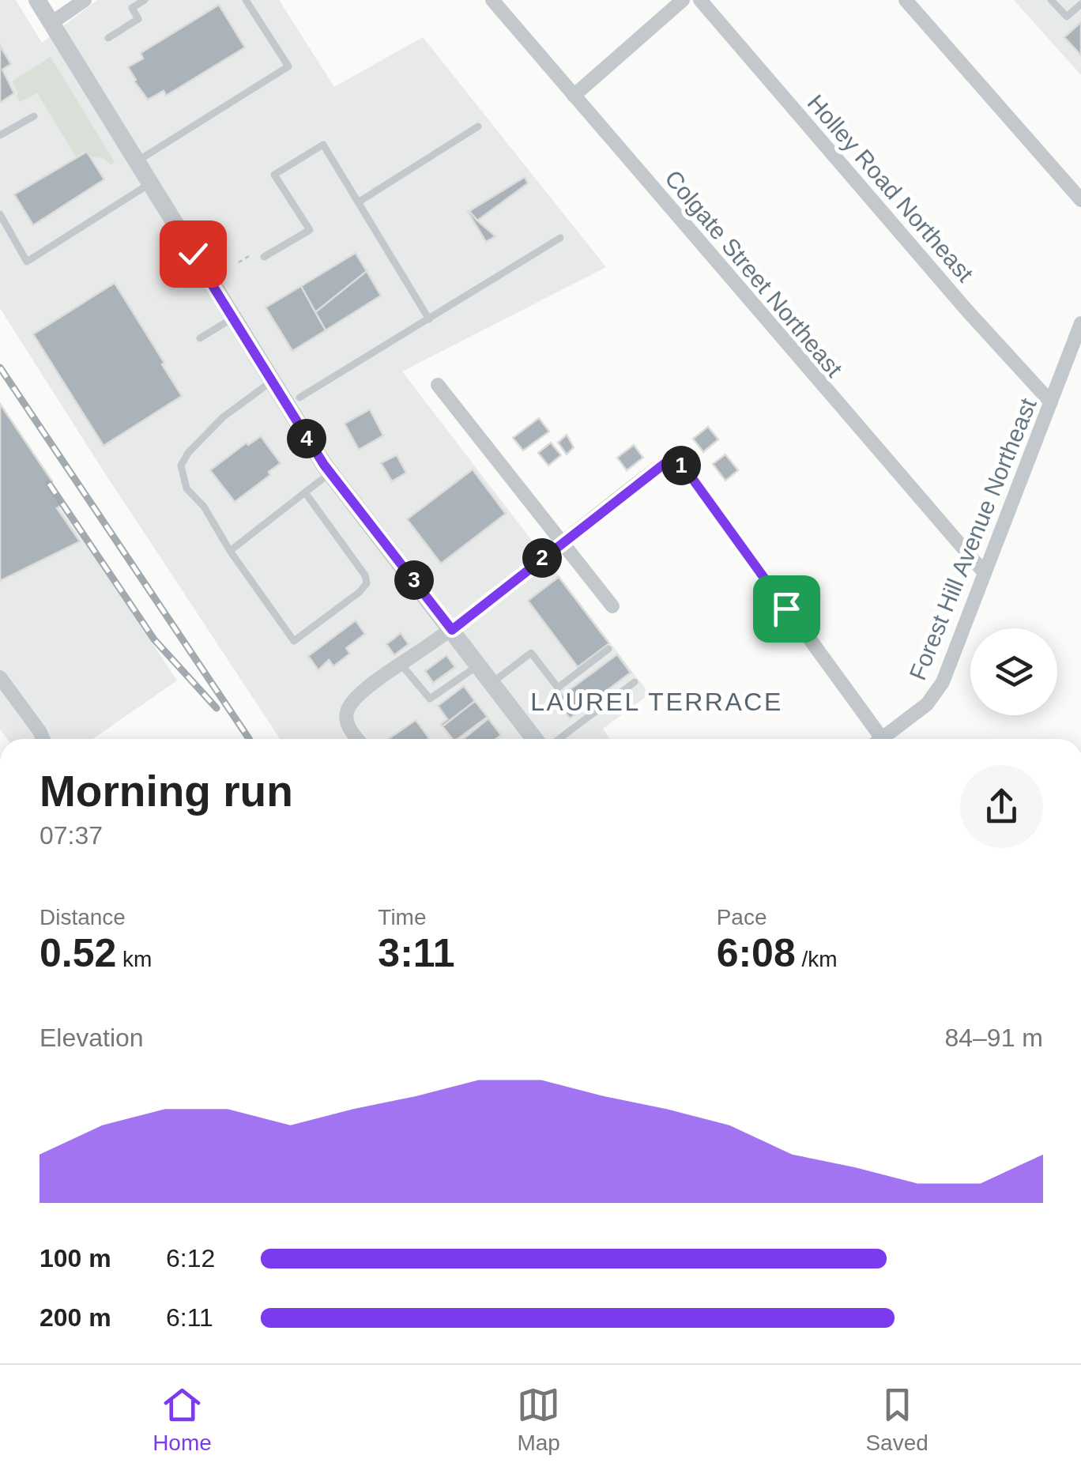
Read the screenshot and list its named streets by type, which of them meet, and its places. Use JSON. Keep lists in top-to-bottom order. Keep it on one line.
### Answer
{"streets":{"street":["Holley Road Northeast","Colgate Street Northeast","Forest Hill Avenue Northeast"]},"crossings":[["Holley Road Northeast","Forest Hill Avenue Northeast"],["Colgate Street Northeast","Forest Hill Avenue Northeast"]],"districts":["LAUREL TERRACE"],"page":{"pins":["4","1","2","3"],"heading":["Morning run","07:37"],"stats":[["Distance","0.52 km"],["Time","3:11"],["Pace","6:08 /km"]],"chart":["Elevation","84–91 m"],"list":[{"name":"100 m","note":"6:12"},{"name":"200 m","note":"6:11"}],"tabs":["Home","Map","Saved"]}}
